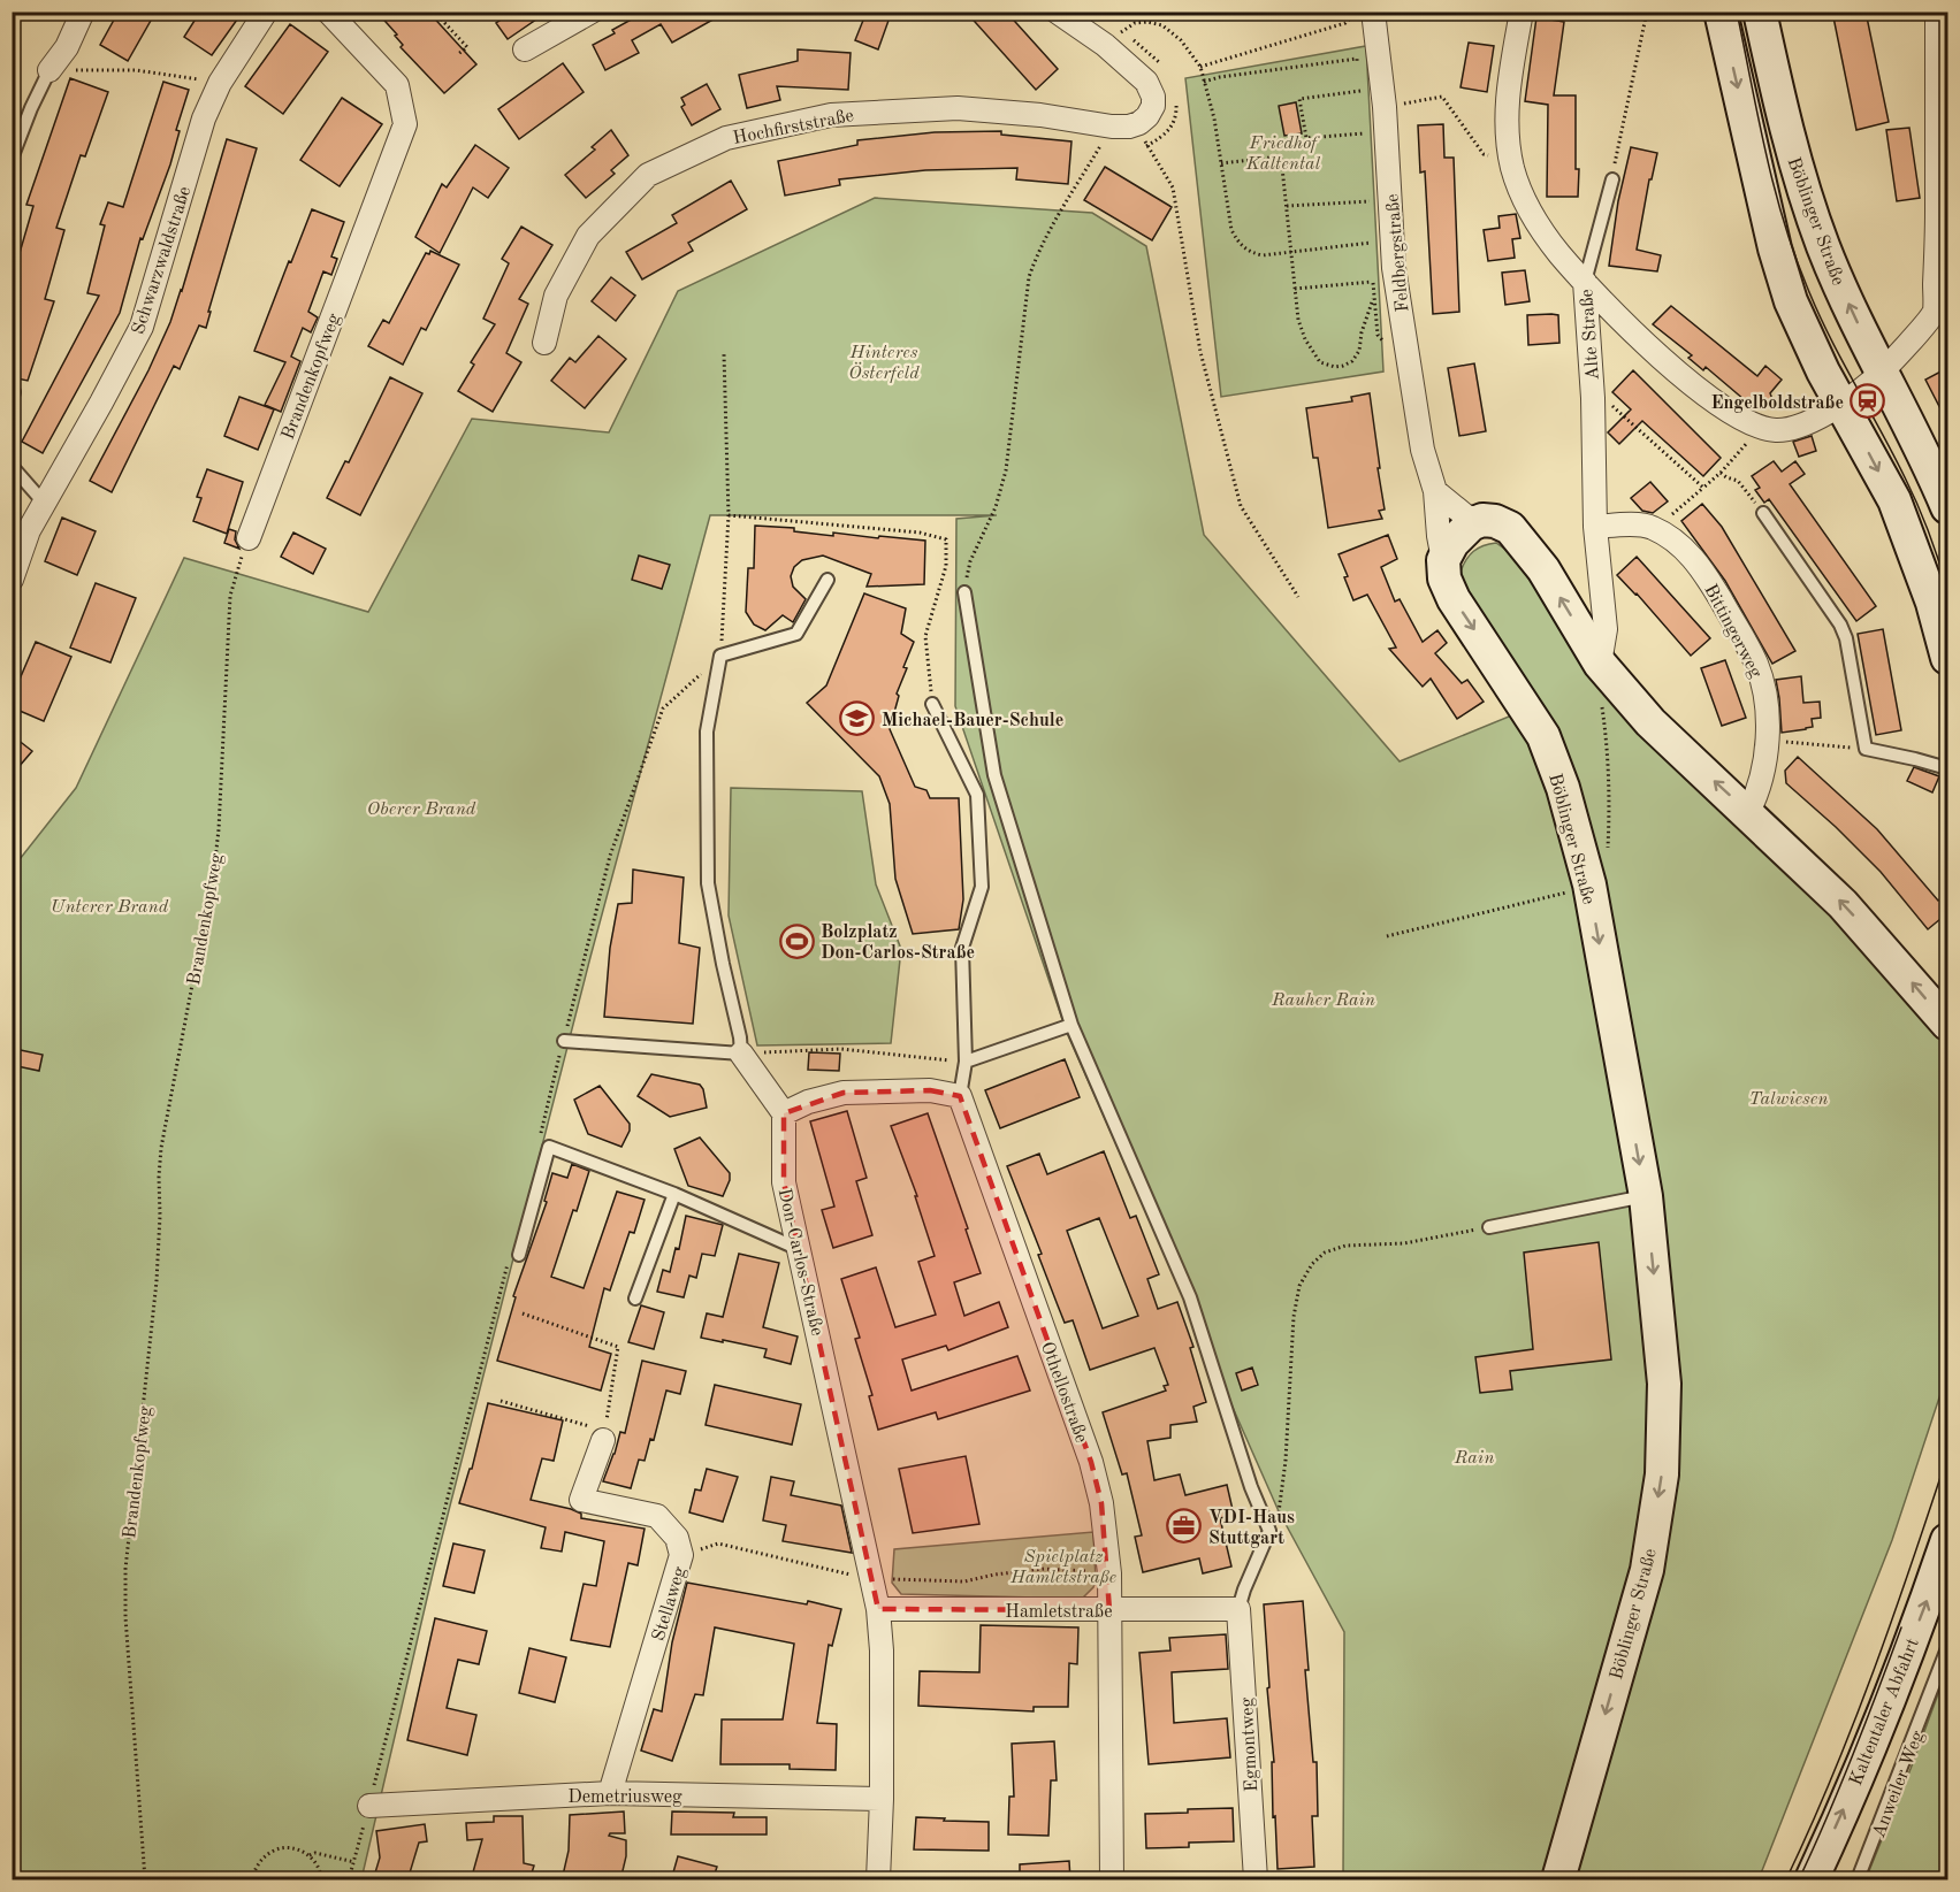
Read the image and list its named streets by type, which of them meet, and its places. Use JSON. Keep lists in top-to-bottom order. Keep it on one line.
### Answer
{"streets":{"main road":["Böblinger Straße","Kaltentaler Abfahrt"],"street":["Hochfirststraße","Feldbergstraße","Schwarzwaldstraße","Alte Straße","Brandenkopfweg","Bittingerweg","Don-Carlos-Straße","Othellostraße","Stellaweg","Hamletstraße","Egmontweg","Demetriusweg"],"lane":["Anweiler Weg"]},"crossings":[["Böblinger Straße","Feldbergstraße"],["Alte Straße","Bittingerweg"],["Don-Carlos-Straße","Hamletstraße"],["Don-Carlos-Straße","Demetriusweg"],["Othellostraße","Hamletstraße"],["Stellaweg","Demetriusweg"],["Hamletstraße","Egmontweg"]],"one_way":["Kaltentaler Abfahrt"],"parks":["Friedhof Kaltental","Hinteres Österfeld","Oberer Brand","Unterer Brand","Rauher Rain","Talwiesen","Rain","Spielplatz Hamletstraße"],"places":{"station":["Engelboldstraße"],"school or university":["Michael-Bauer-Schule"],"sports":["Bolzplatz Don-Carlos-Straße"],"office":["VDI-Haus Stuttgart"]}}
